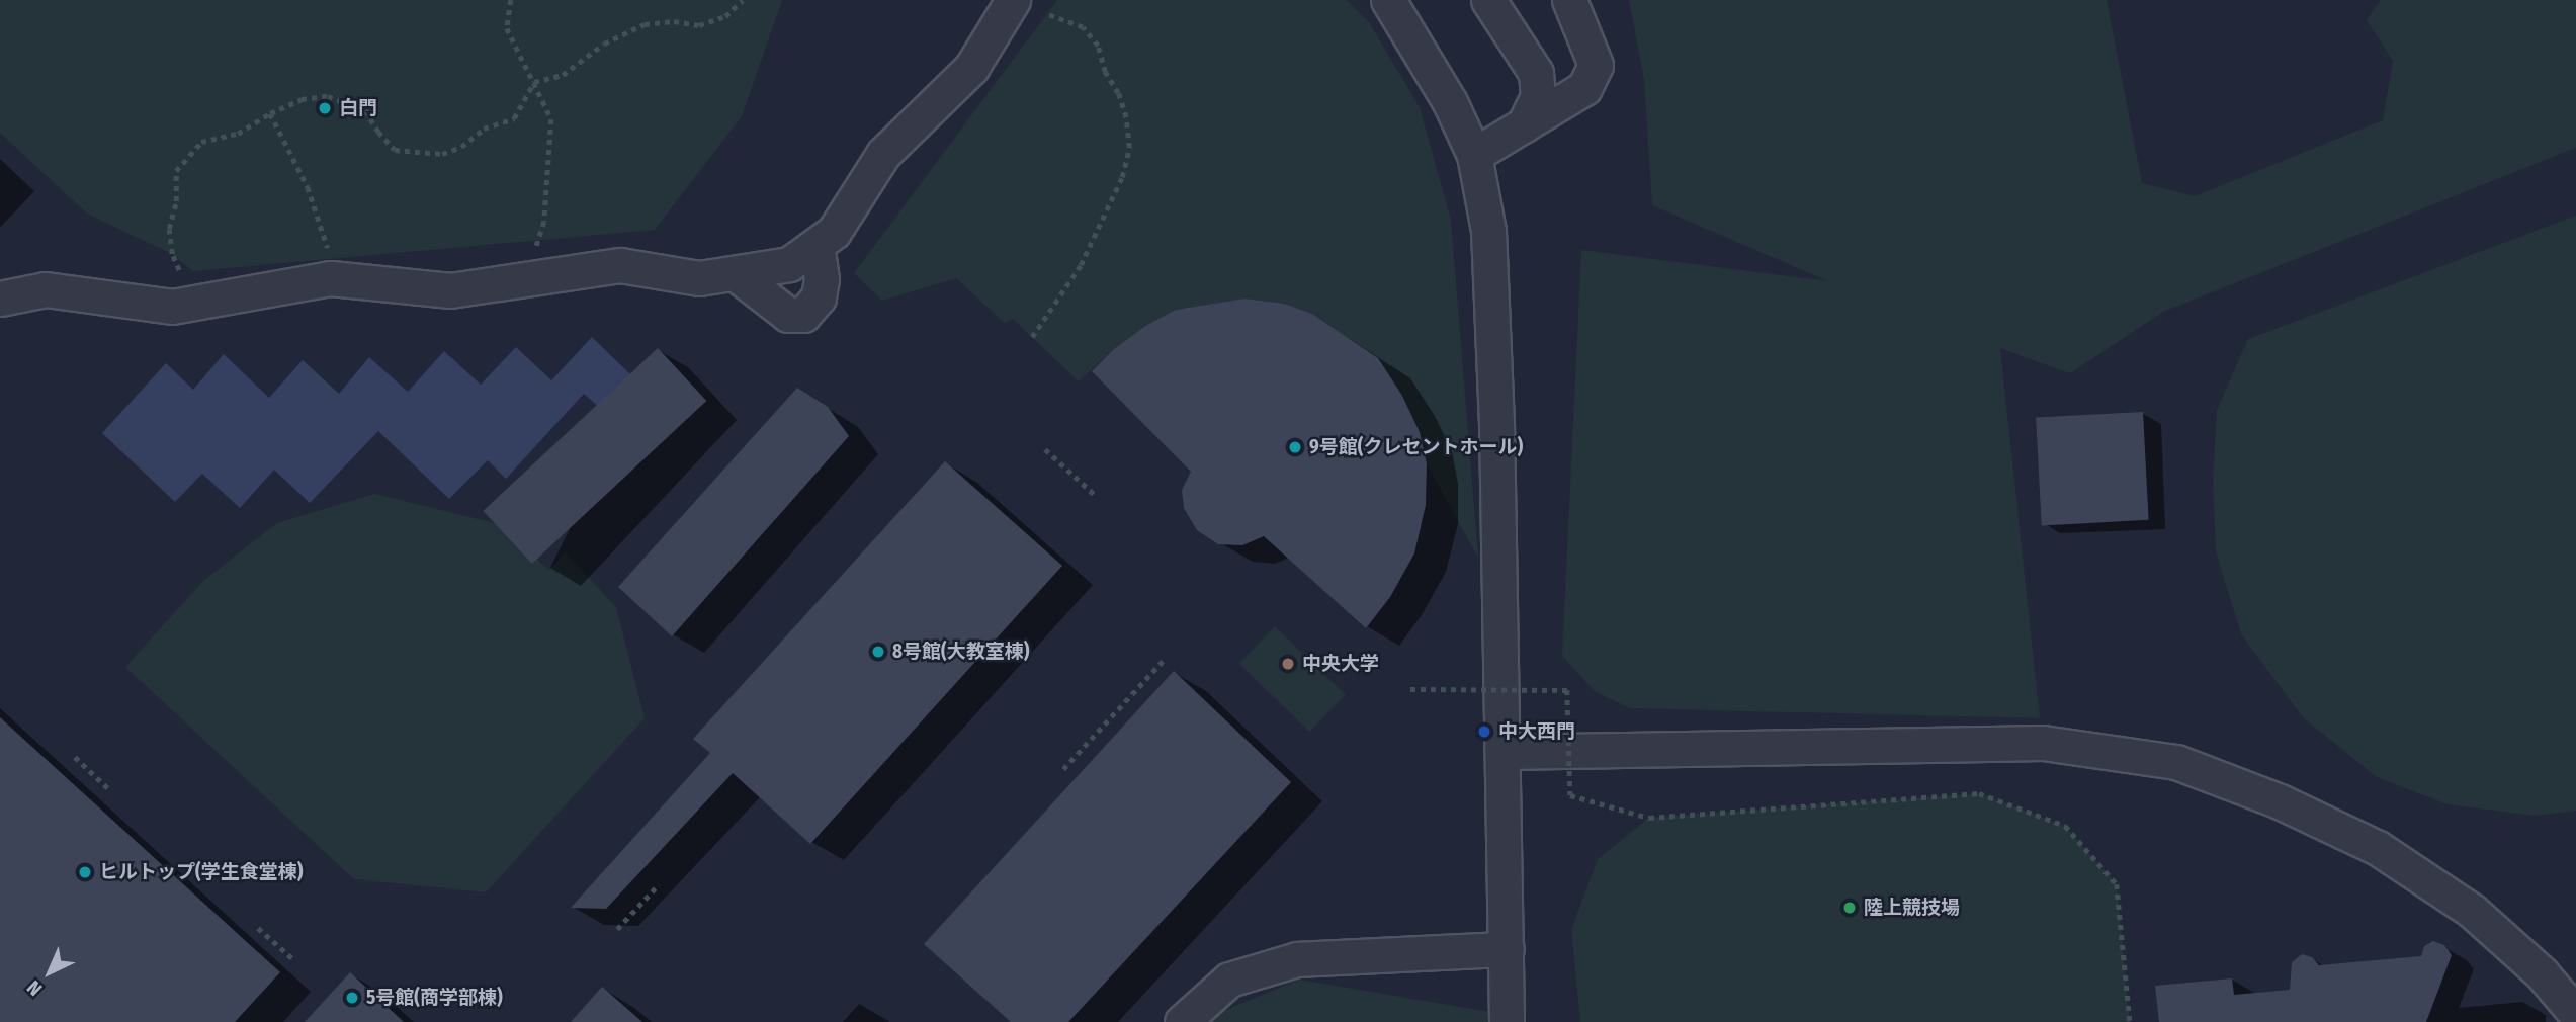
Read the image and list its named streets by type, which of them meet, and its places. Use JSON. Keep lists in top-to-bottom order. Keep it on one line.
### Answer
{"places":["白門","9号館(クレセントホール)","8号館(大教室棟)","中央大学","中大西門","ヒルトップ(学生食堂棟)","陸上競技場","5号館(商学部棟)"],"north":"bottom left"}
